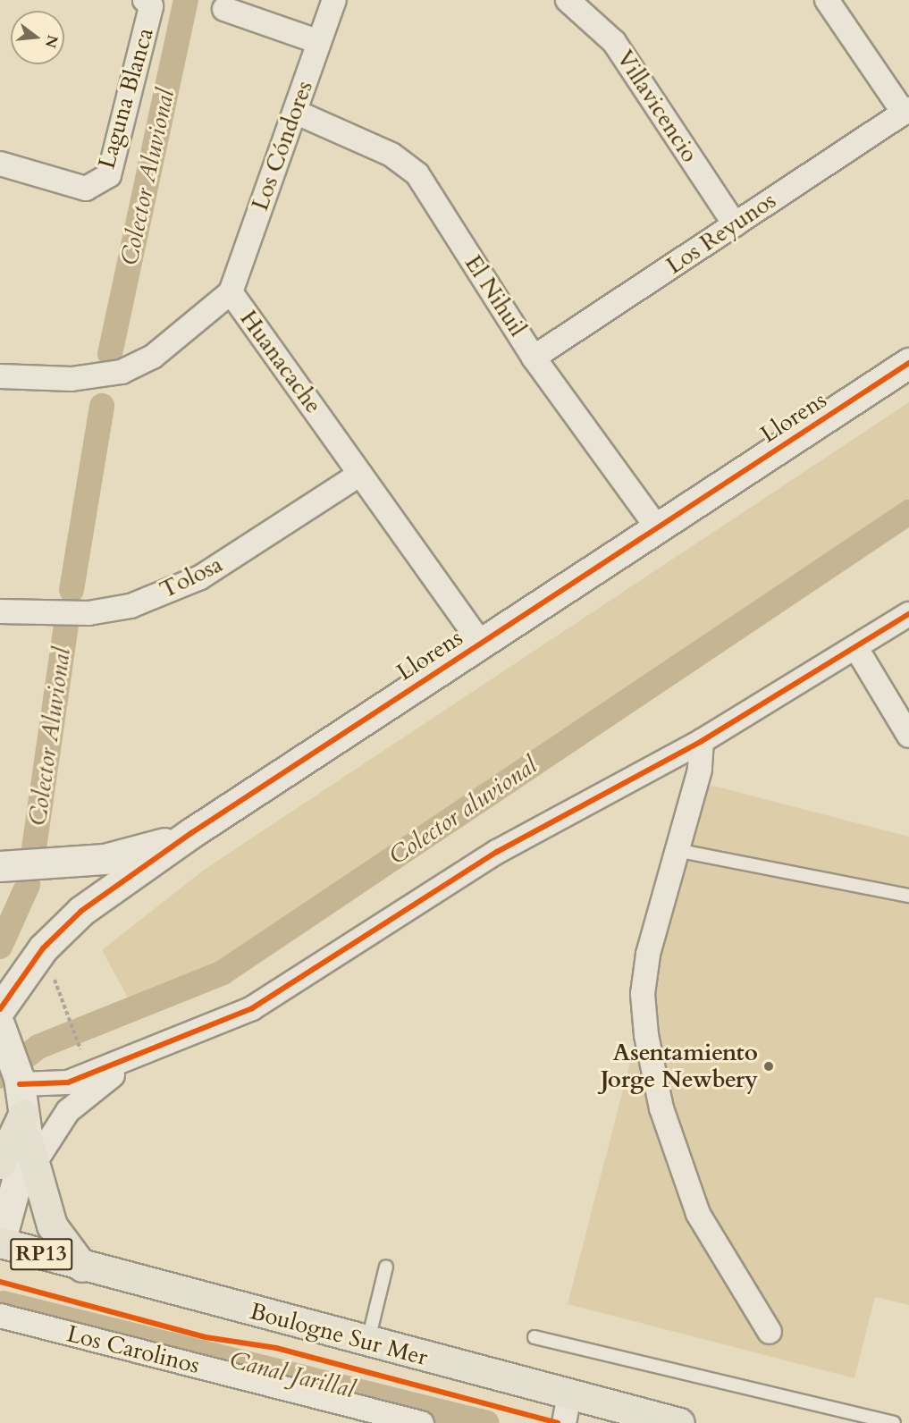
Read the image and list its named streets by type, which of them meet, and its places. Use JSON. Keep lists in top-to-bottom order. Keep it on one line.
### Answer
{"streets":{"main road":["RP13","Boulogne Sur Mer"],"street":["Laguna Blanca","Villavicencio","Los Cóndores","Los Reyunos","El Nihuil","Huanacache","Llorens","Tolosa","Los Carolinos"]},"crossings":[["Villavicencio","Los Reyunos"],["Los Cóndores","El Nihuil"],["Los Cóndores","Huanacache"],["Los Reyunos","El Nihuil"],["El Nihuil","Llorens"],["Huanacache","Llorens"],["Huanacache","Tolosa"]],"water":["Colector Aluvional","Colector aluvional","Canal Jarillal"],"places":["Asentamiento Jorge Newbery"],"north":"right"}
